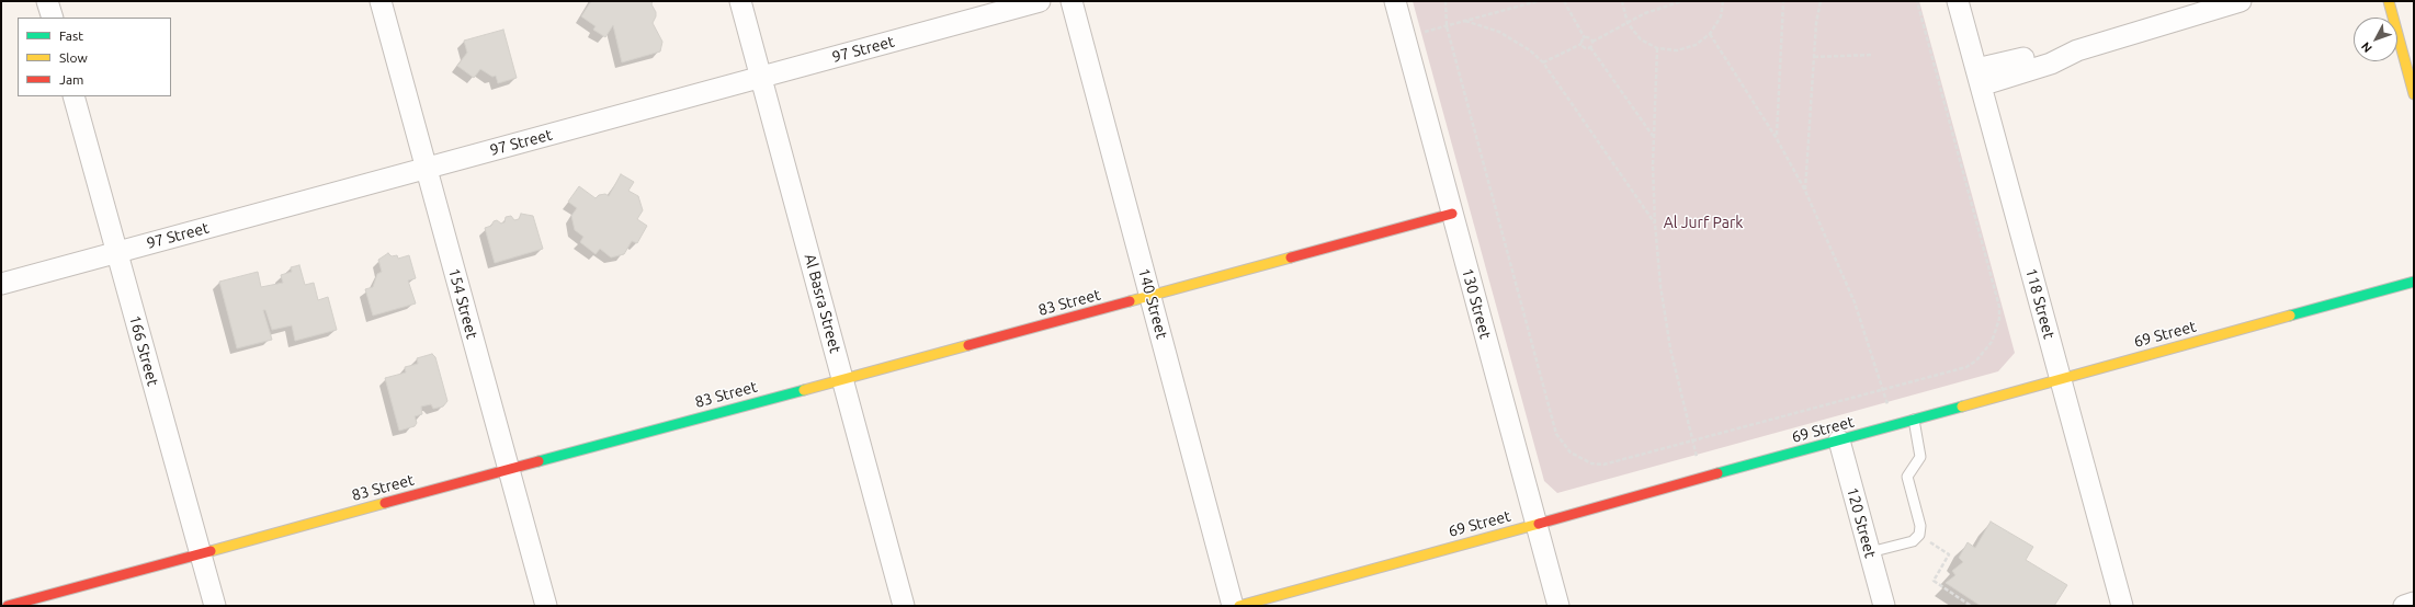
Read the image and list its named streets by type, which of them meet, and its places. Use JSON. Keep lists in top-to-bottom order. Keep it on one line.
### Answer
{"streets":{"street":["97 Street","83 Street","154 Street","Al Basra Street","140 Street","130 Street","118 Street","69 Street","166 Street","120 Street"]},"crossings":[["97 Street","154 Street"],["97 Street","Al Basra Street"],["97 Street","166 Street"],["83 Street","154 Street"],["83 Street","Al Basra Street"],["83 Street","140 Street"],["83 Street","130 Street"],["83 Street","166 Street"],["130 Street","69 Street"],["118 Street","69 Street"],["69 Street","120 Street"]],"parks":["Al Jurf Park"],"legend":["Fast","Slow","Jam"],"north":"bottom left"}
